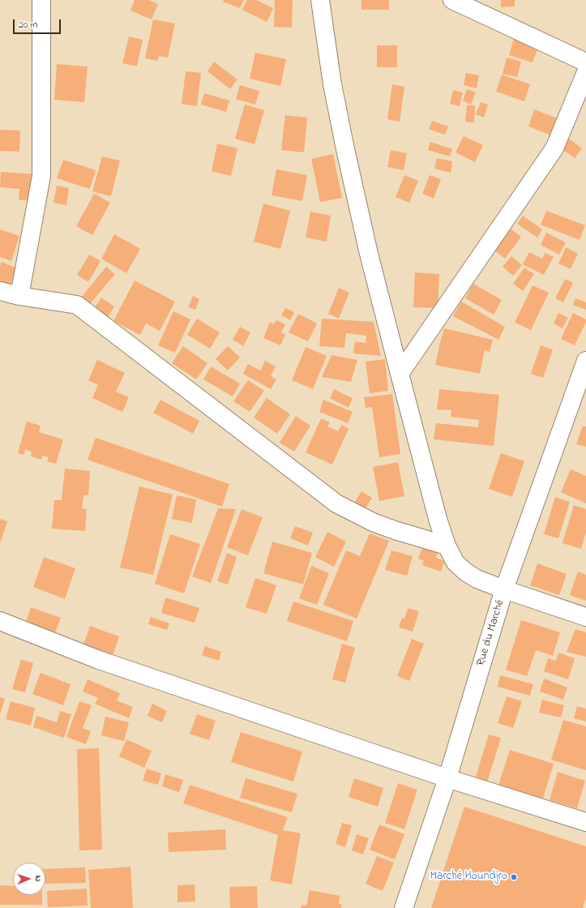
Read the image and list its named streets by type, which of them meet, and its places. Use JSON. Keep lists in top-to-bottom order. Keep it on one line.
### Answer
{"streets":{"street":["Rue du Marché"]},"places":["Marché Houndjro"],"scale_bar":"20 m","north":"right"}
